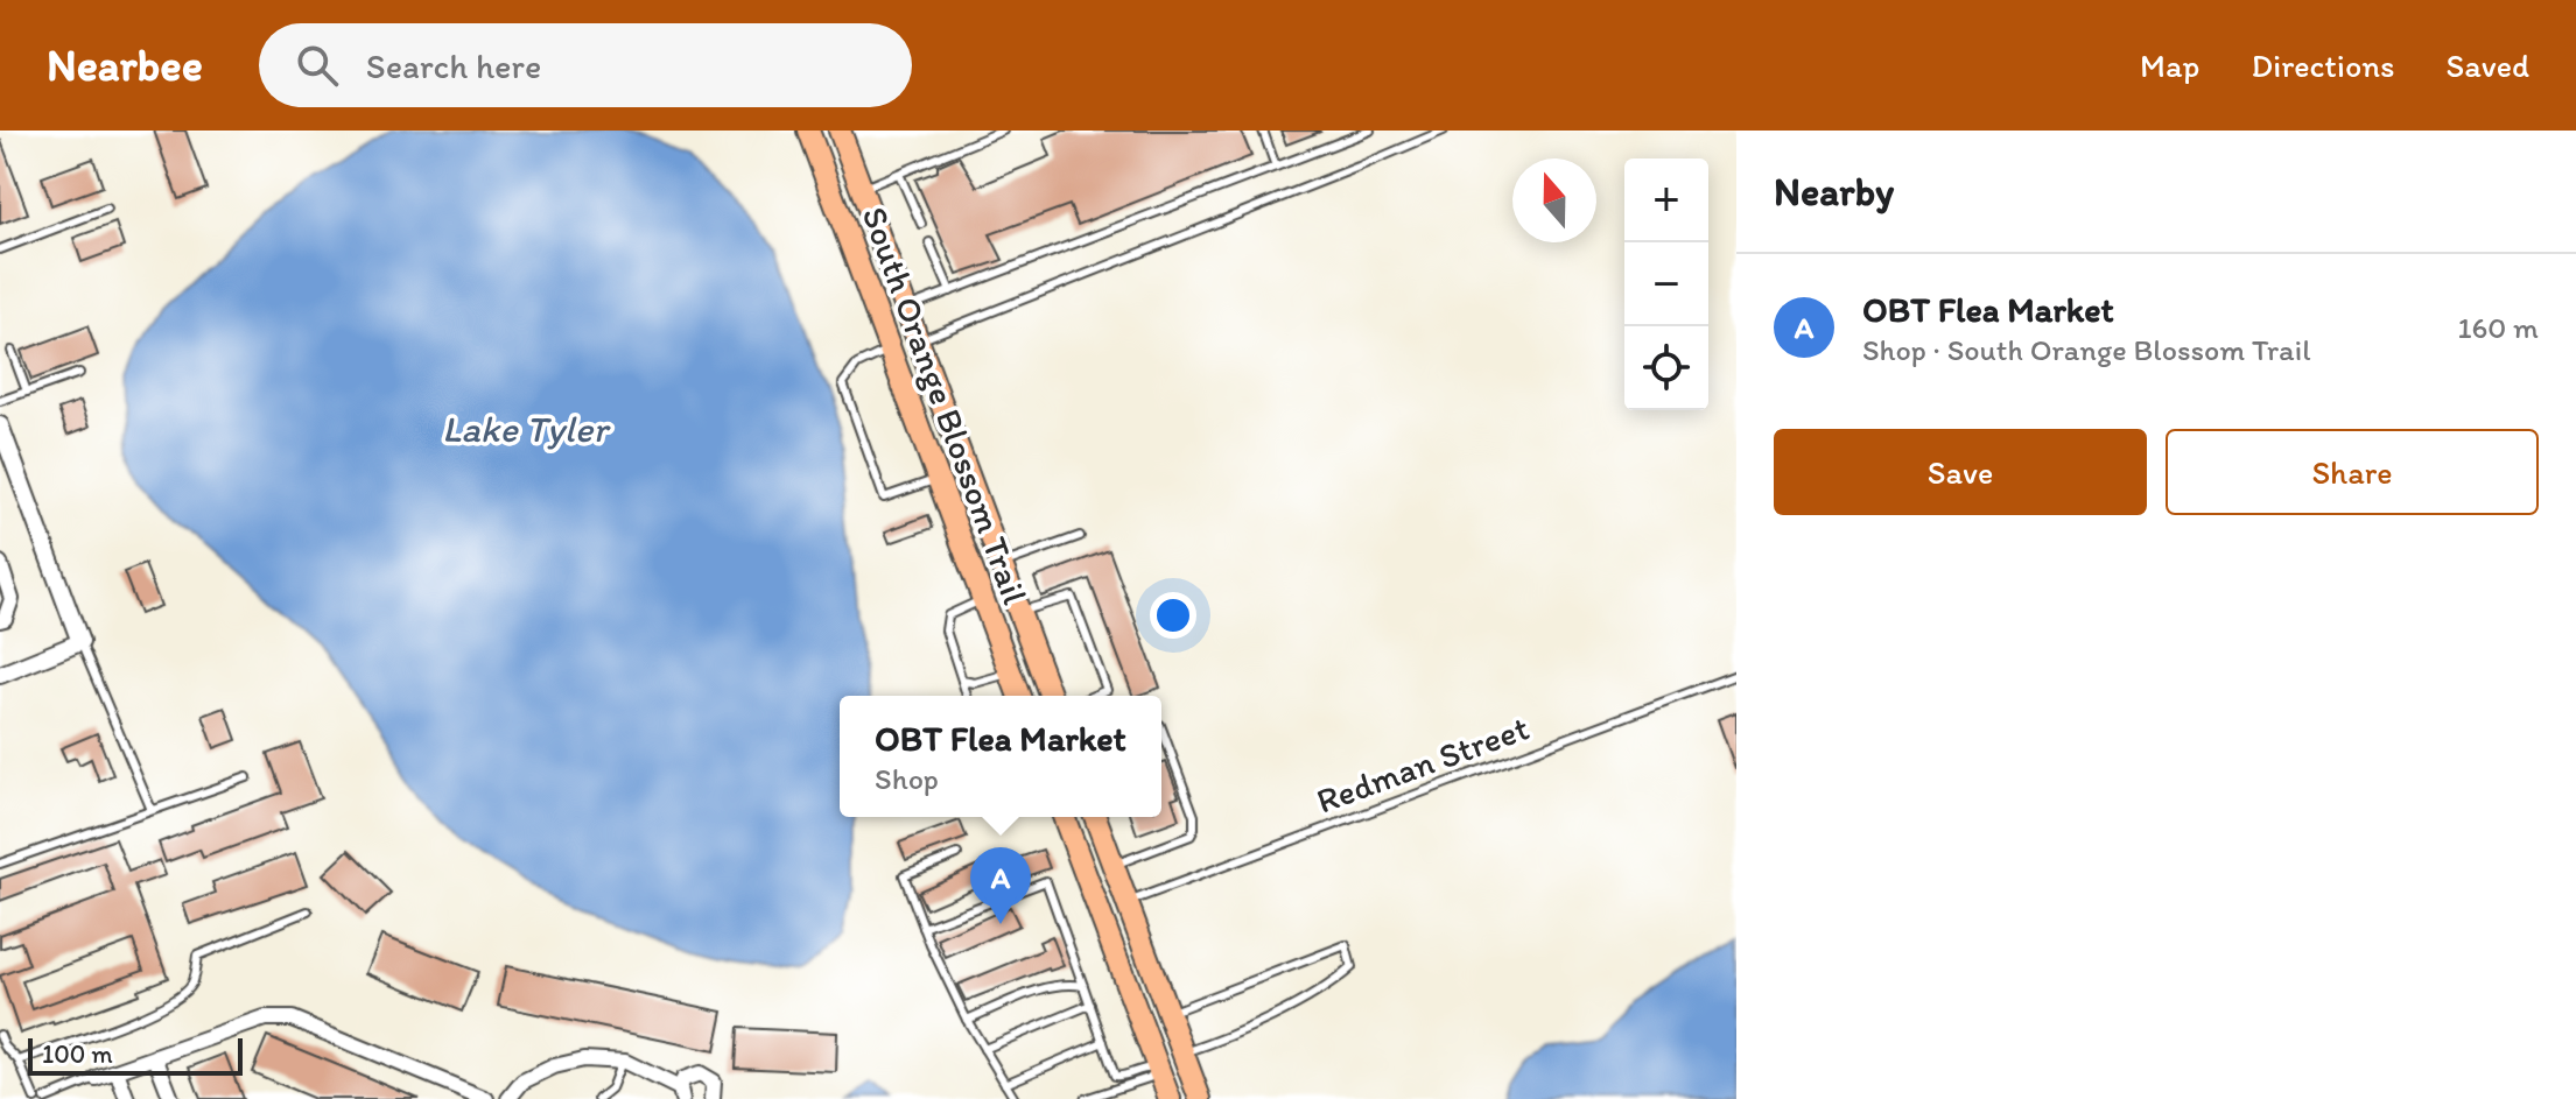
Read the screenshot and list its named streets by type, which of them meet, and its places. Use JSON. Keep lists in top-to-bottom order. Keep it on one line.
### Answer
{"streets":{"main road":["South Orange Blossom Trail"],"lane":["Redman Street"]},"water":["Lake Tyler"],"scale_bar":"100 m","north":"top","page":{"header":"Nearbee","search":"Search here","nav":["Map","Directions","Saved"],"heading":"Nearby","map_buttons":["+","−"],"list":[{"mark":"A","name":"OBT Flea Market","note":"Shop · South Orange Blossom Trail","value":"160 m"}],"buttons":["Save","Share"],"popup":["OBT Flea Market","Shop"],"pins":"A","scale":"100 m"}}
